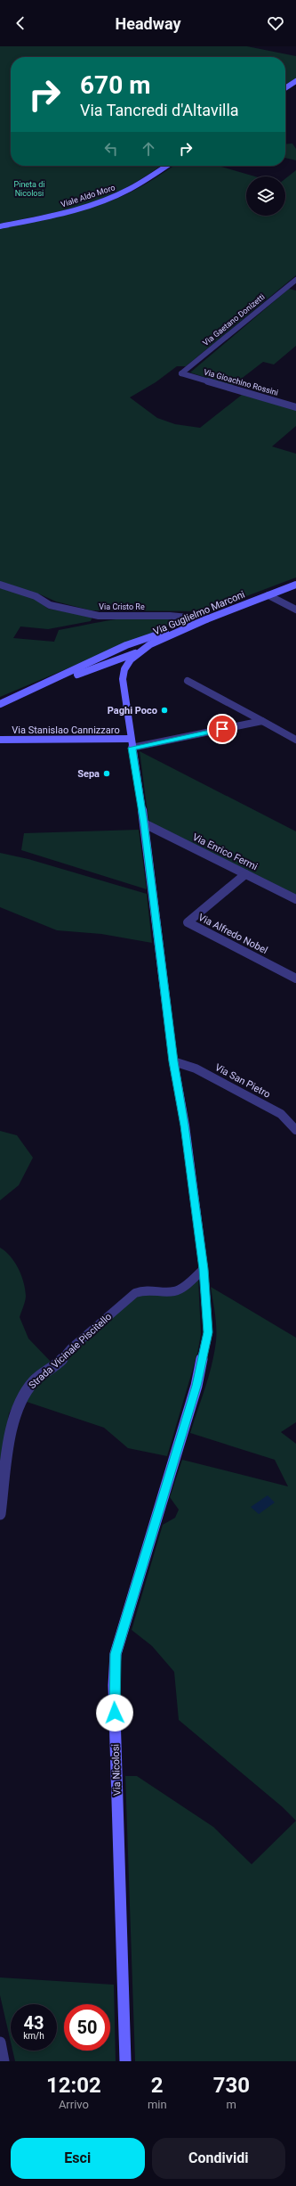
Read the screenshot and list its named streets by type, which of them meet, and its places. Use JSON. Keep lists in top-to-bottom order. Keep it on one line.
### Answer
{"streets":{"main road":["Viale Aldo Moro","Via Guglielmo Marconi","Via Stanislao Cannizzaro","Via Nicolosi"],"street":["Via Gaetano Donizetti","Via Gioachino Rossini","Via Cristo Re","Via Enrico Fermi","Via Alfredo Nobel","Via San Pietro","Strada Vicinale Piscitello"]},"crossings":[["Via Gaetano Donizetti","Via Gioachino Rossini"],["Via Cristo Re","Via Guglielmo Marconi"],["Via Guglielmo Marconi","Via Stanislao Cannizzaro"],["Via Guglielmo Marconi","Via Nicolosi"],["Via Enrico Fermi","Via Alfredo Nobel"],["Via Enrico Fermi","Via Nicolosi"],["Via San Pietro","Via Nicolosi"],["Strada Vicinale Piscitello","Via Nicolosi"]],"parks":["Pineta di Nicolosi"],"places":["Paghi Poco","Sepa"],"page":{"header":"Headway","turn":["670 m","Via Tancredi d'Altavilla"],"speed":"43 km/h","limit":"50","eta":["12:02","Arrivo","2","min","730","m"],"buttons":["Esci","Condividi"]}}
